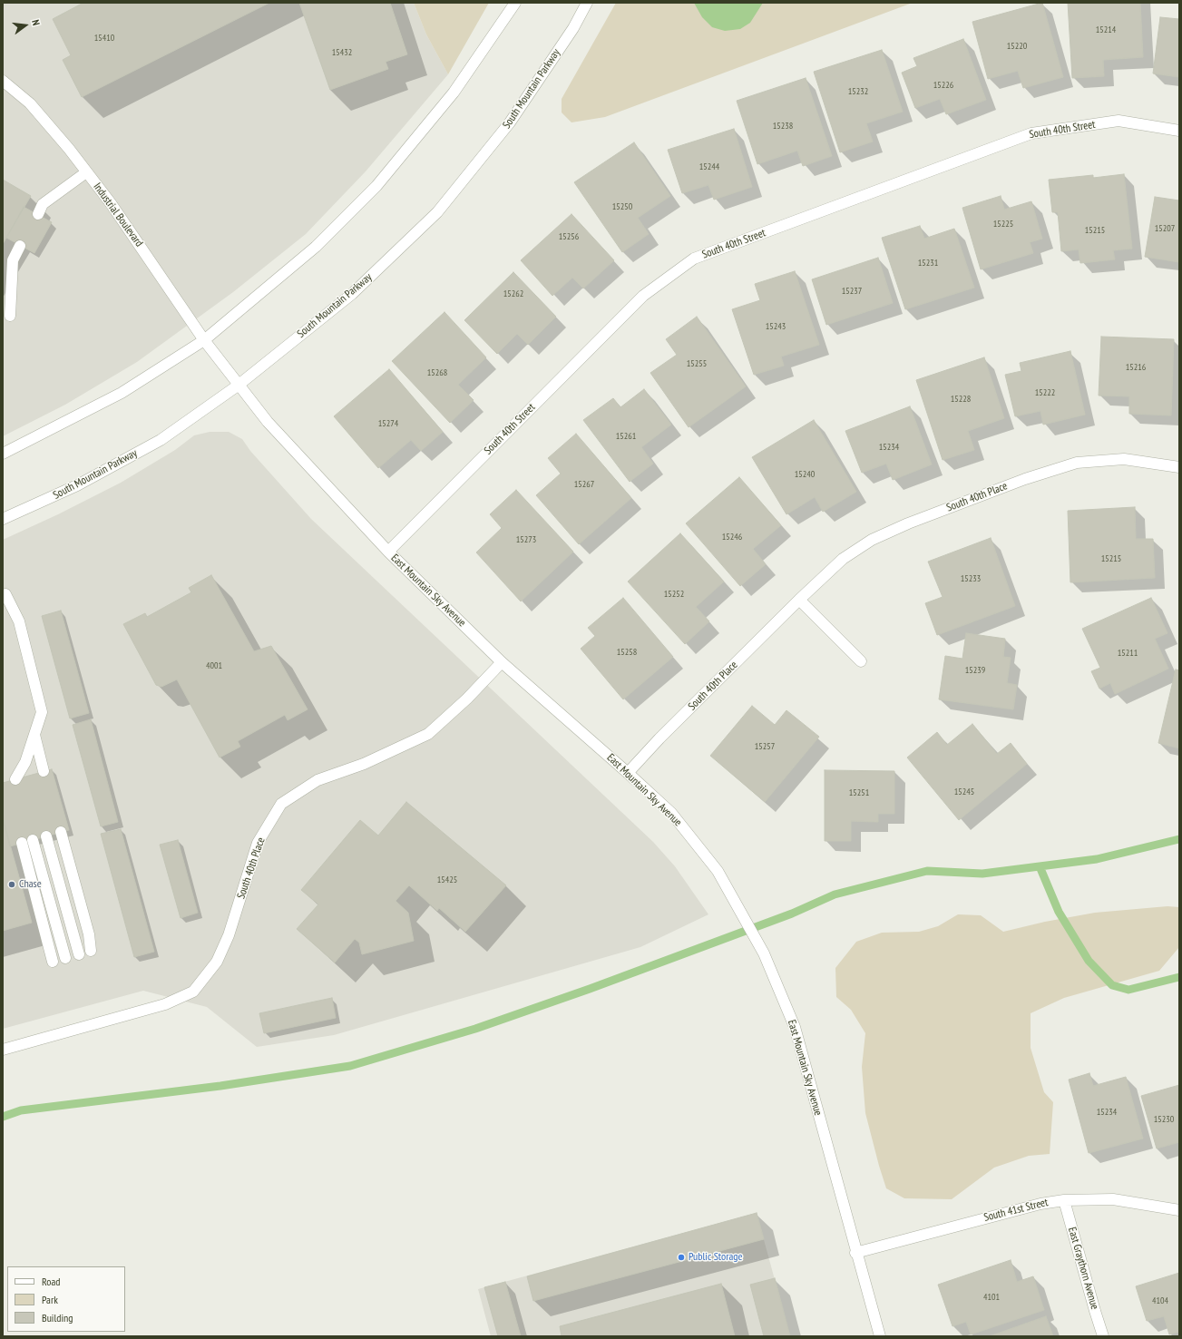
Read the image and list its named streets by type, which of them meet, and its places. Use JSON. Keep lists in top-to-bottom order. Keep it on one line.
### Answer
{"streets":{"street":["South Mountain Parkway","South 40th Street","Industrial Boulevard","South 40th Place","East Mountain Sky Avenue","South 41st Street","East Graythorn Avenue"]},"crossings":[["South Mountain Parkway","East Mountain Sky Avenue"],["South 40th Street","East Mountain Sky Avenue"],["Industrial Boulevard","East Mountain Sky Avenue"],["South 40th Place","East Mountain Sky Avenue"],["East Mountain Sky Avenue","South 41st Street"],["South 41st Street","East Graythorn Avenue"]],"places":["Chase","Public Storage"],"house_numbers":["15214","15410","15220","15432","15226","15232","15238","15244","15250","15225","15207","15215","15256","15231","15237","15262","15243","15255","15216","15268","15222","15228","15274","15261","15234","15240","15267","15246","15273","15215","15233","15252","15258","15211","4001","15239","15257","15245","15251","15425","15234","15230","4101","4104"],"legend":["Road","Park","Building"],"north":"right"}
